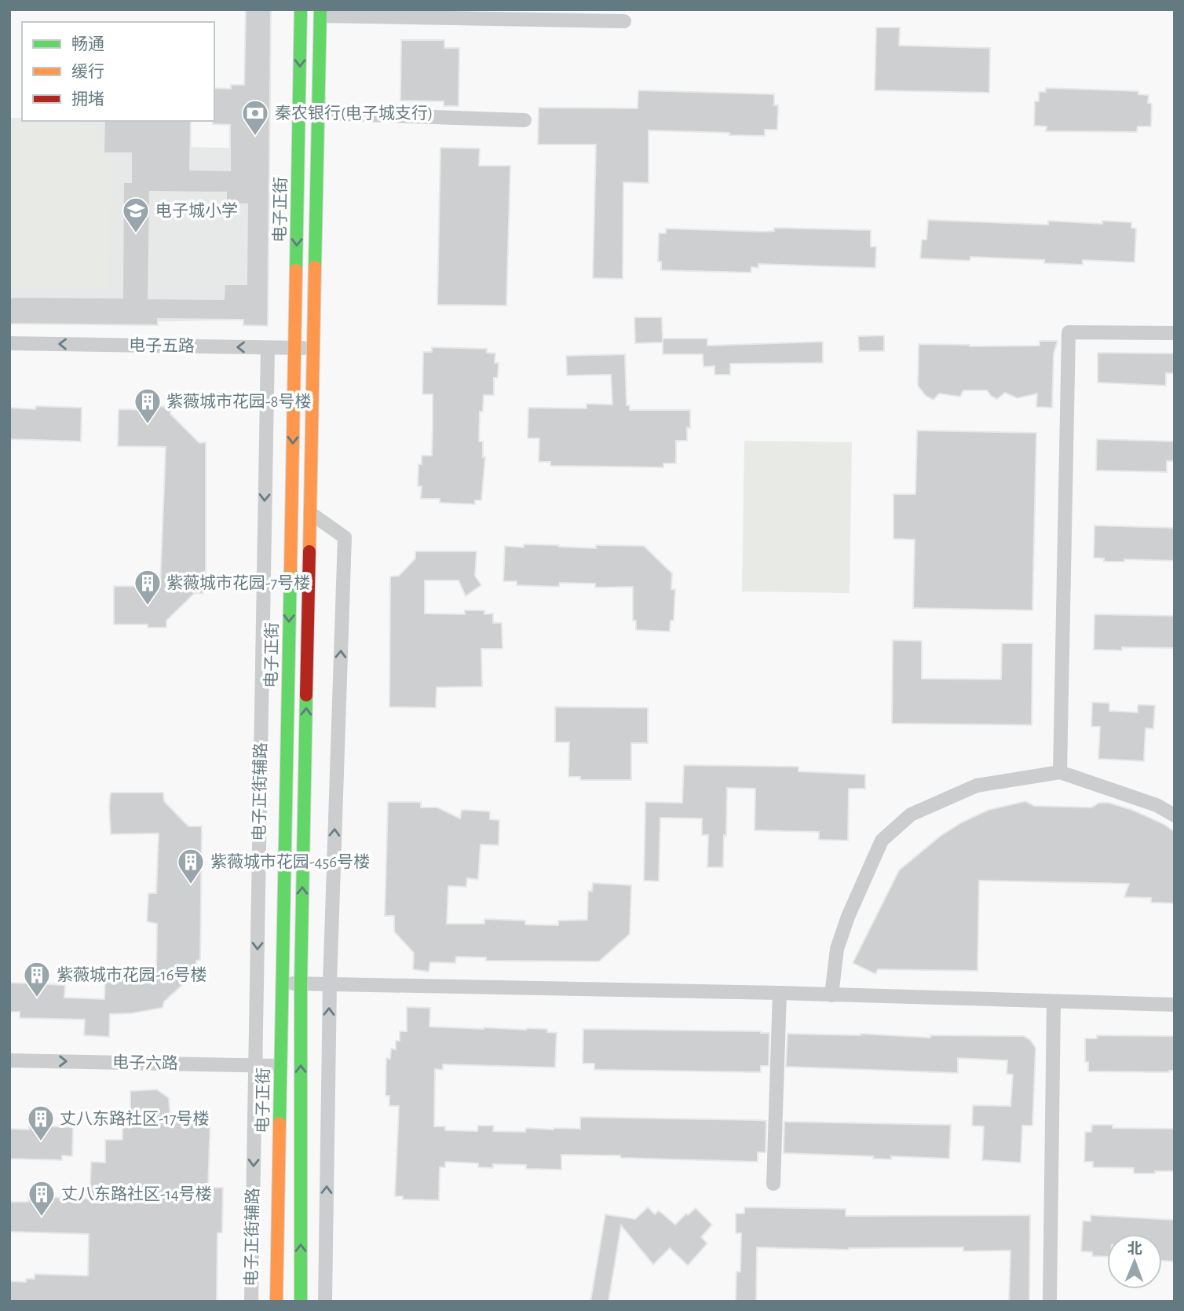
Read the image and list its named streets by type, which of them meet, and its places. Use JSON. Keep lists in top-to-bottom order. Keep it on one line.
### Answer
{"streets":{"main road":["电子正街"],"street":["电子五路","电子正街辅路","电子六路"]},"crossings":[["电子正街","电子五路"],["电子正街","电子六路"],["电子五路","电子正街辅路"],["电子正街辅路","电子六路"]],"one_way":["电子五路","电子六路"],"places":{"bank":["秦农银行(电子城支行)"],"school or university":["电子城小学"],"building":["紫薇城市花园-8号楼","紫薇城市花园-7号楼","紫薇城市花园-456号楼","紫薇城市花园-16号楼","丈八东路社区-17号楼","丈八东路社区-14号楼"]},"legend":["畅通","缓行","拥堵"],"north":"top"}
